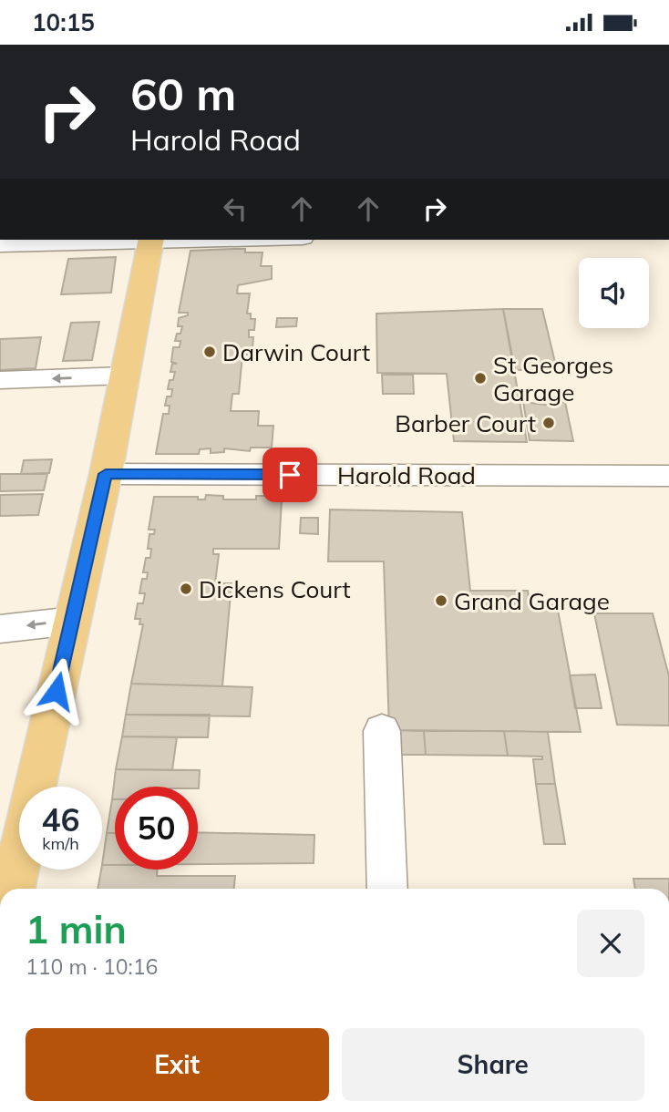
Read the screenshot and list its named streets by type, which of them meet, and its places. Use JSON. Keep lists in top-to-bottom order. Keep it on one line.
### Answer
{"streets":{"street":["Harold Road"]},"places":["Darwin Court","St Georges Garage","Barber Court","Dickens Court","Grand Garage"],"page":{"status":"10:15","turn":["60 m","Harold Road"],"speed":"46 km/h","limit":"50","heading":["1 min","110 m · 10:16"],"buttons":["Exit","Share"]}}
